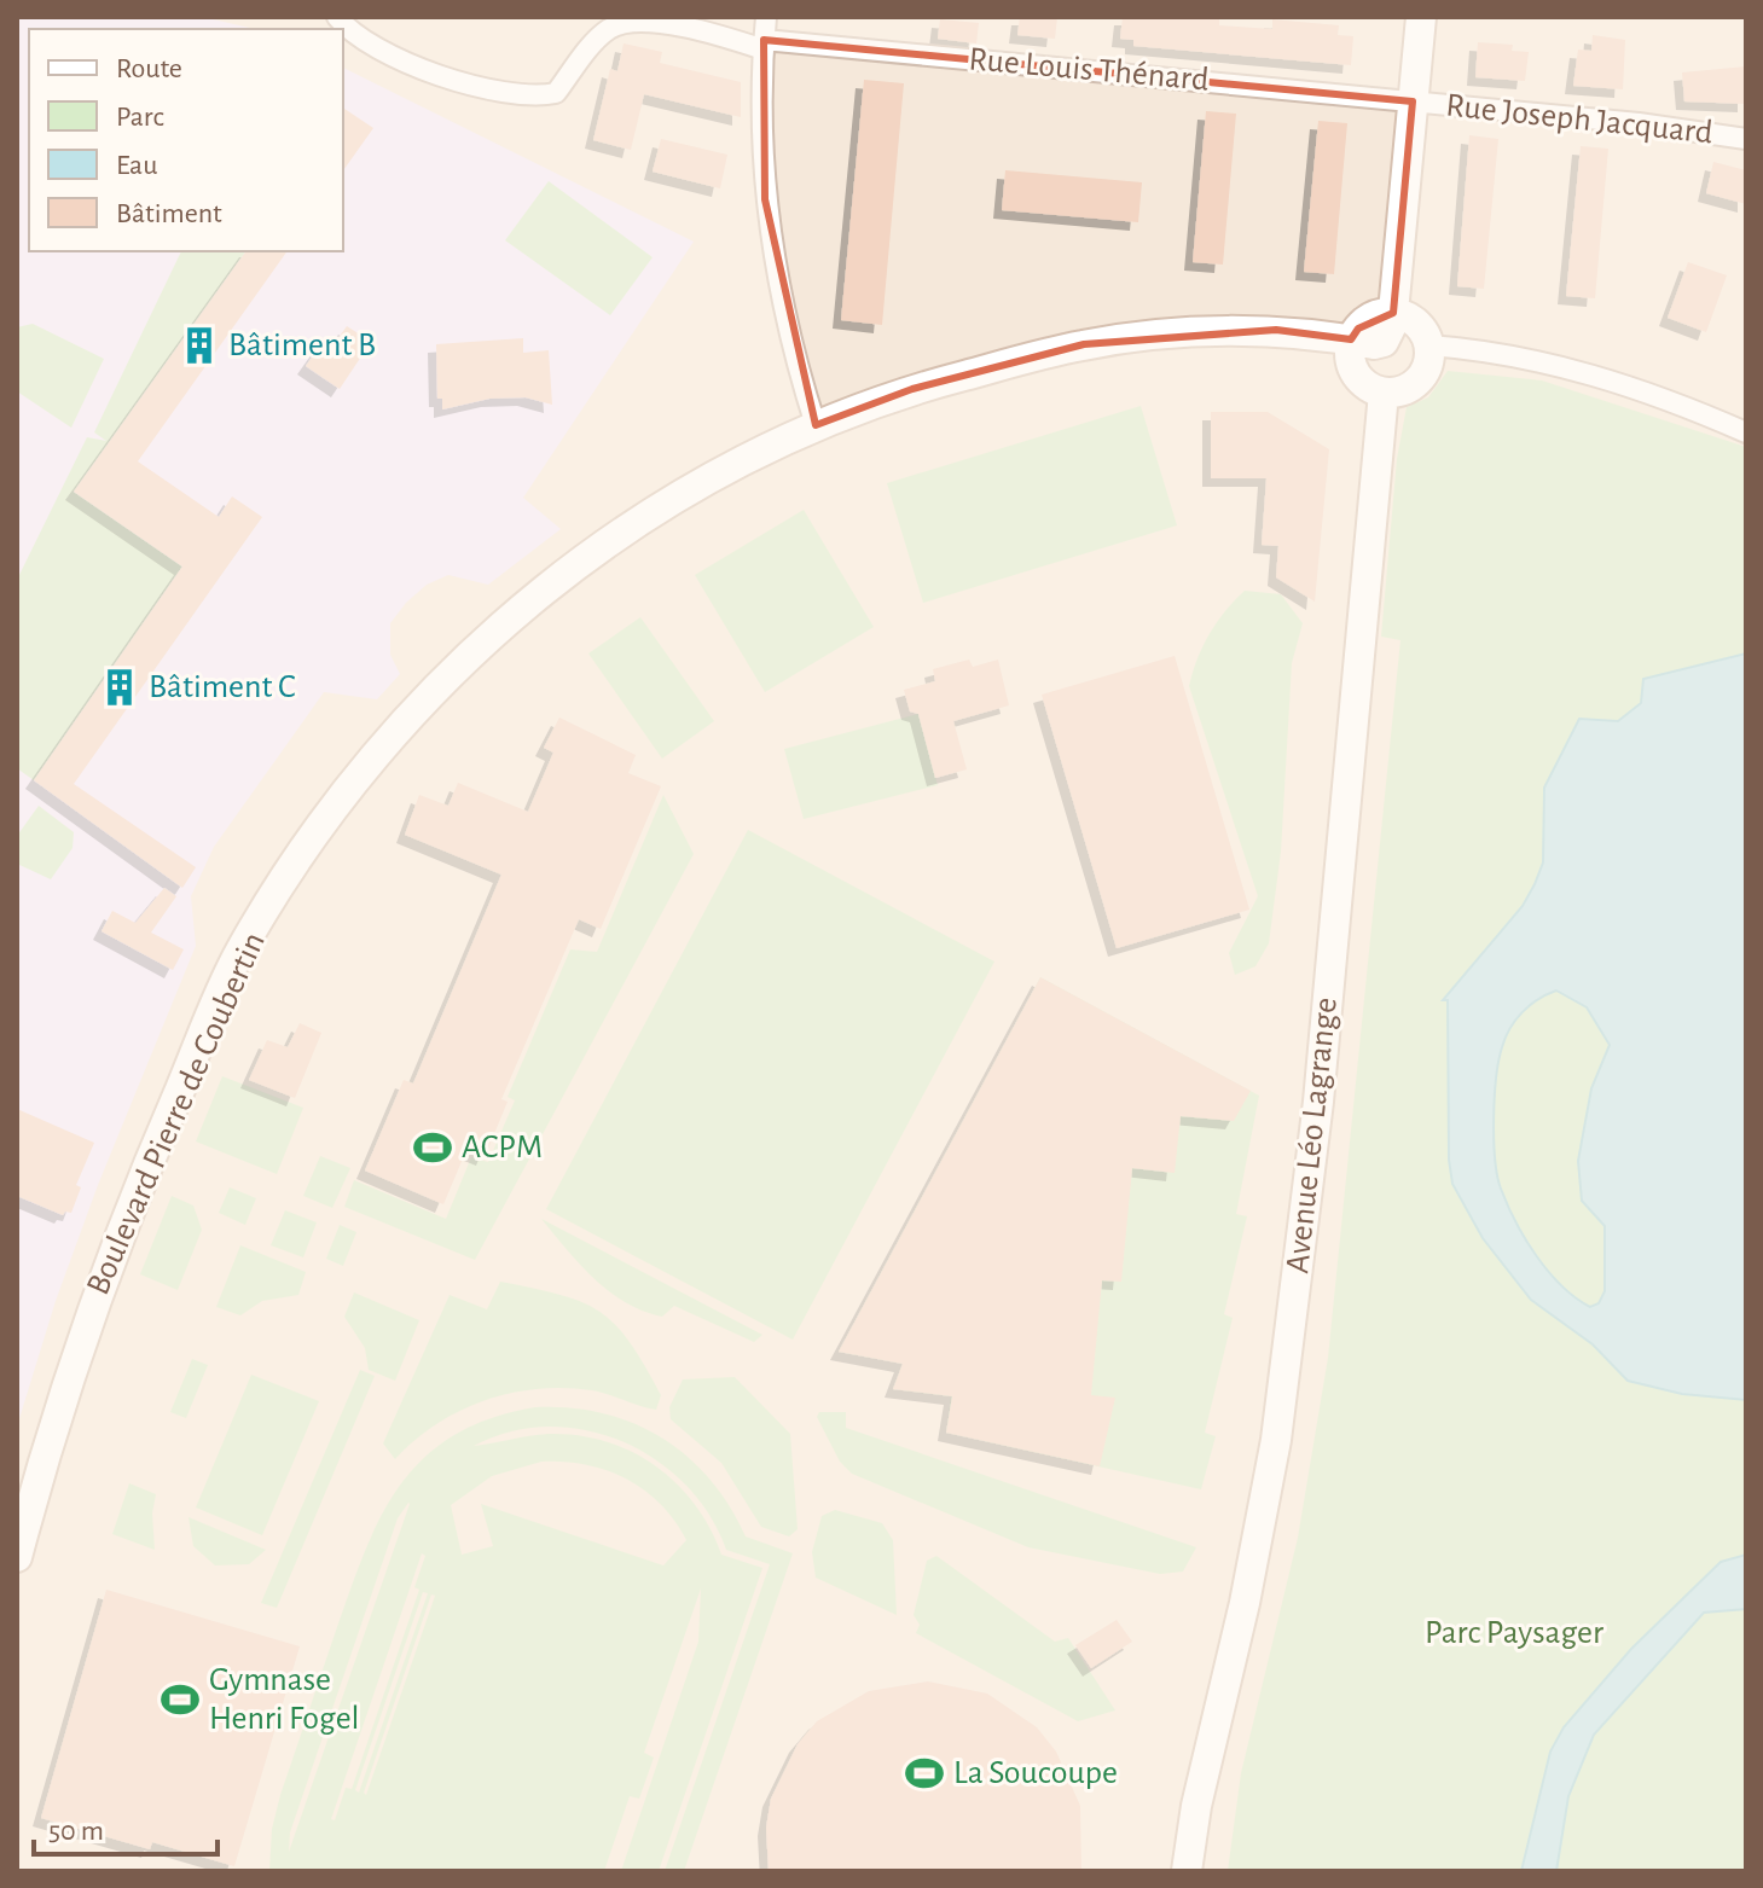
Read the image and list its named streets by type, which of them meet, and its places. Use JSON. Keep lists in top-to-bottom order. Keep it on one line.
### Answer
{"streets":{"street":["Rue Louis Thénard","Rue Joseph Jacquard","Boulevard Pierre de Coubertin","Avenue Léo Lagrange"]},"crossings":[["Rue Louis Thénard","Rue Joseph Jacquard"]],"parks":["Parc Paysager"],"places":{"building":["Bâtiment B","Bâtiment C"],"sports":["ACPM","Gymnase Henri Fogel","La Soucoupe"]},"legend":["Route","Parc","Eau","Bâtiment"],"scale_bar":"50 m"}
